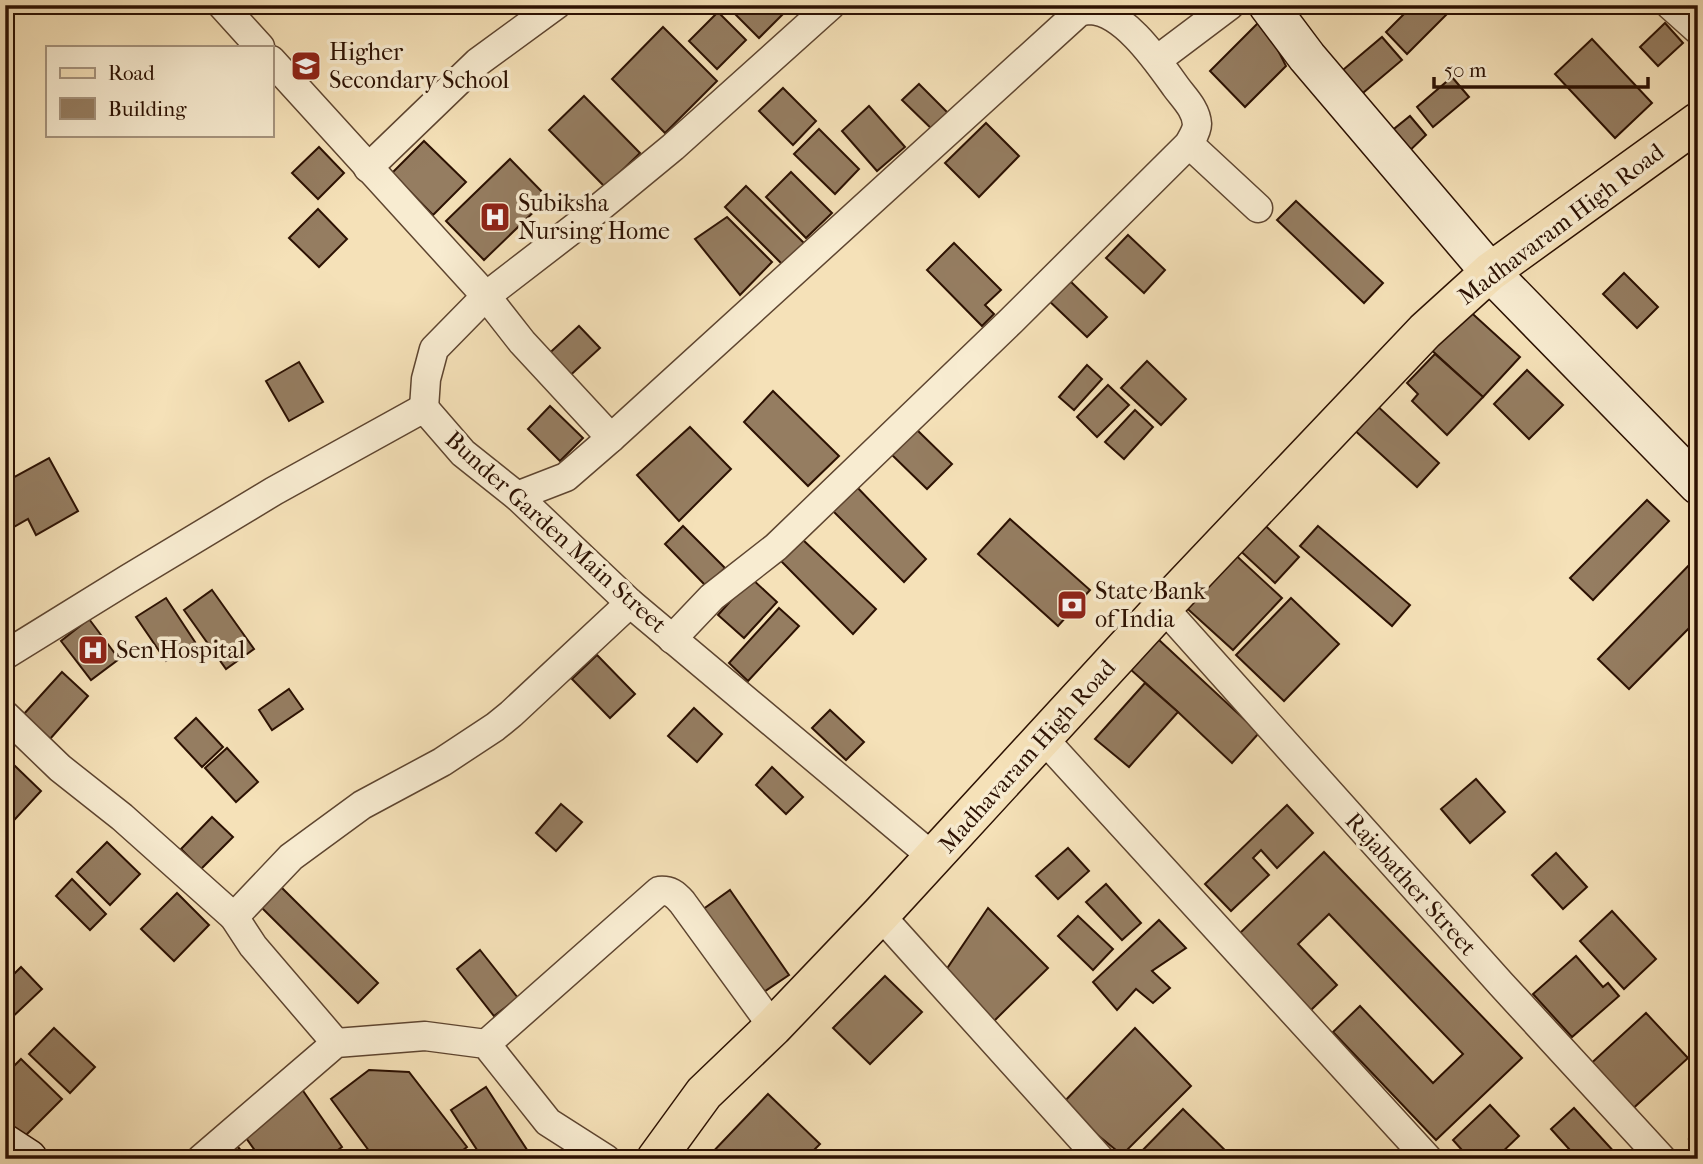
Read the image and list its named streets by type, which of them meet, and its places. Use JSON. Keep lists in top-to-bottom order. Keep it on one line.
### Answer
{"streets":{"main road":["Madhavaram High Road"],"street":["Bunder Garden Main Street","Rajabather Street"]},"crossings":[["Madhavaram High Road","Bunder Garden Main Street"],["Madhavaram High Road","Rajabather Street"]],"places":{"school or university":["Higher Secondary School"],"hospital":["Subiksha Nursing Home","Sen Hospital"],"bank":["State Bank of India"]},"legend":["Road","Building"],"scale_bar":"50 m"}
